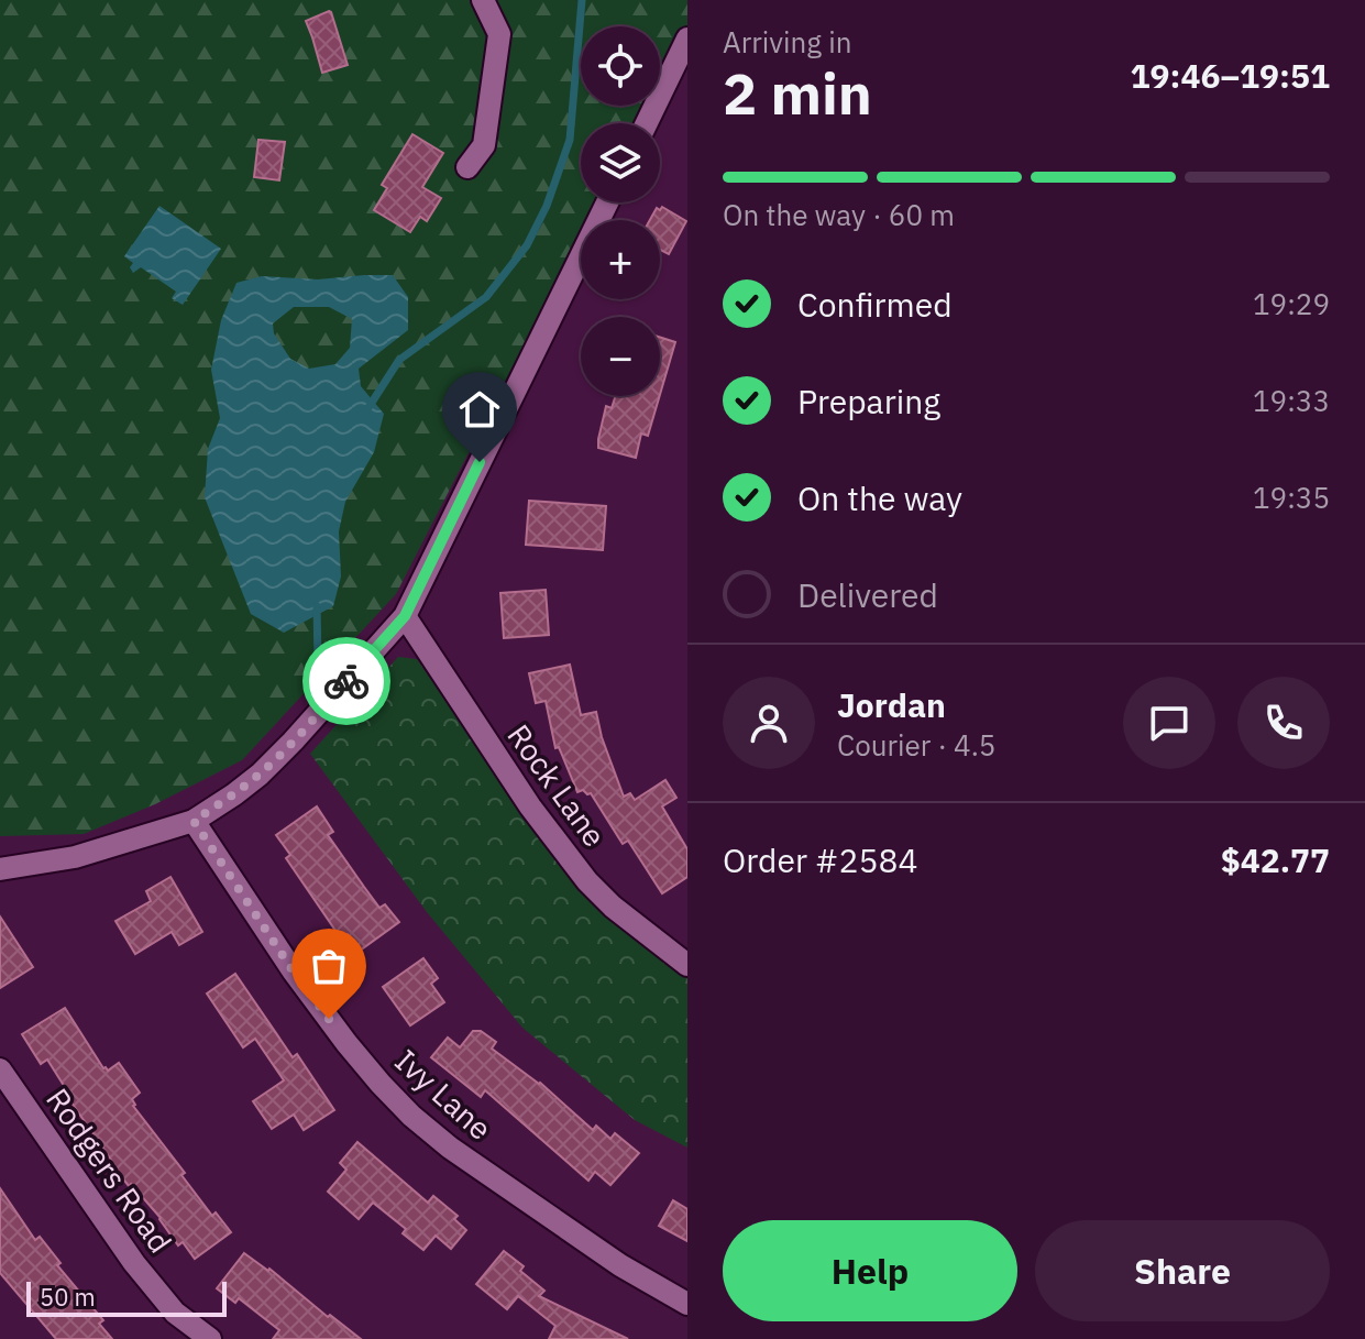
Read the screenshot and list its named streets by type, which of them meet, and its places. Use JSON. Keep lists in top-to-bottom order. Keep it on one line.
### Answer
{"streets":{"street":["Rock Lane","Ivy Lane","Rodgers Road"]},"scale_bar":"50 m","page":{"heading":["2 min","Arriving in","19:46–19:51"],"panel":["Jordan","Courier · 4.5","Order #2584","$42.77"],"map_buttons":["+","−"],"bar":"On the way · 60 m","list":[["Confirmed","19:29"],["Preparing","19:33"],["On the way","19:35"],"Delivered"],"buttons":["Help","Share"],"scale":"50 m"}}
